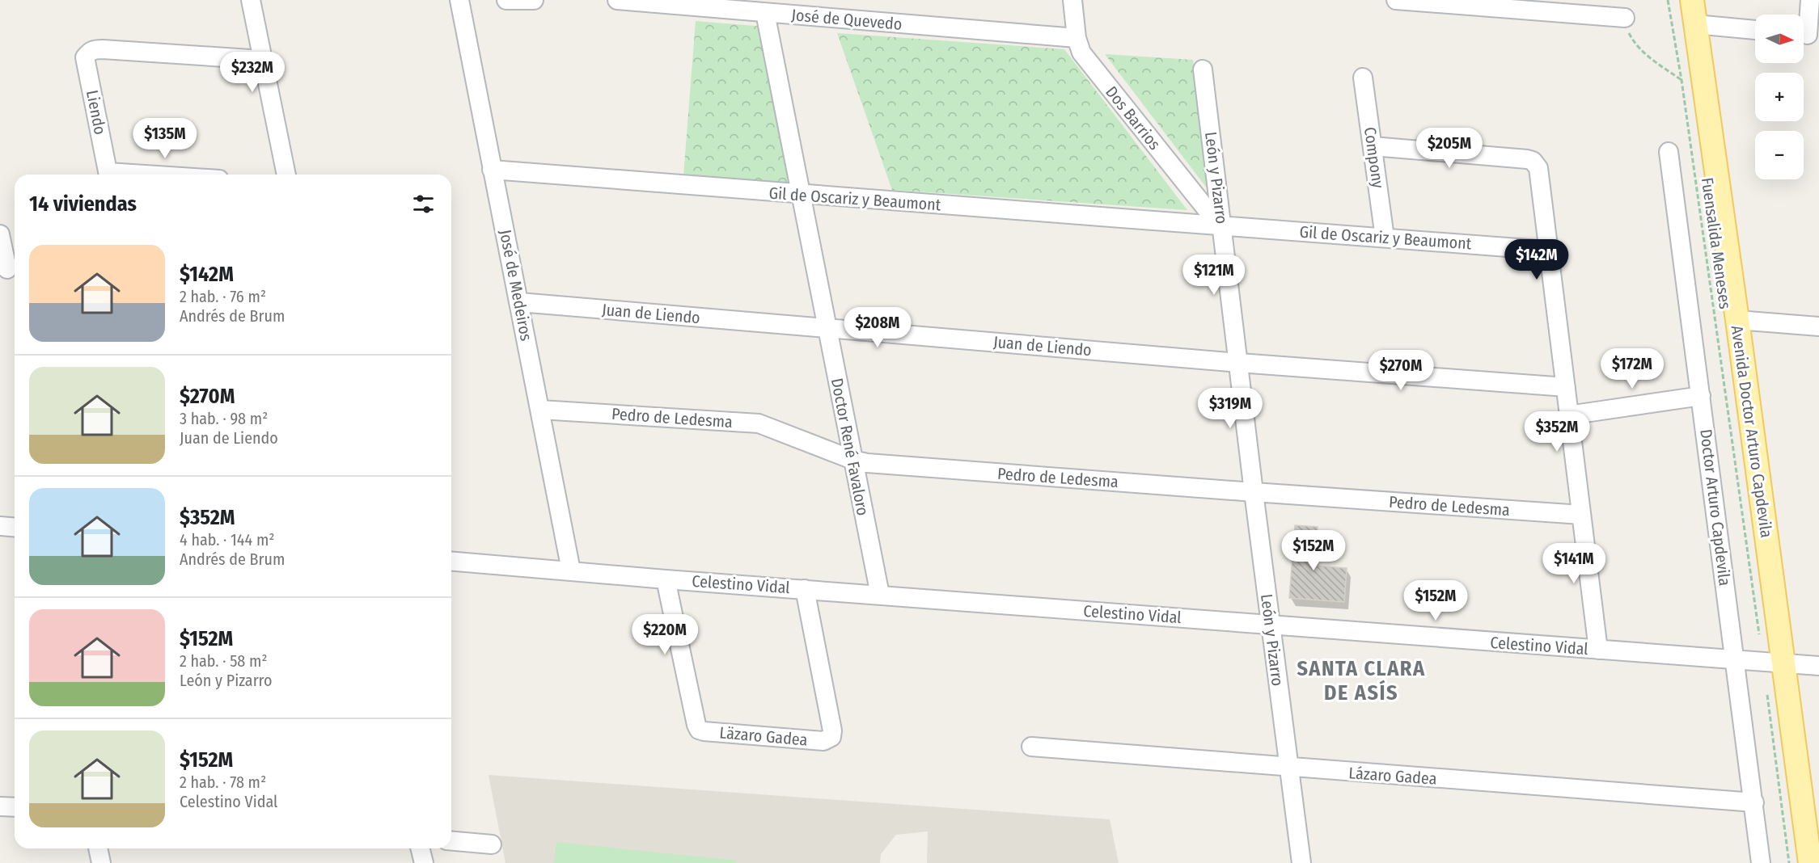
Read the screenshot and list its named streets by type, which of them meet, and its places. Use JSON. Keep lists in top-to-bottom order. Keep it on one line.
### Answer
{"streets":{"main road":["Avenida Doctor Arturo Capdevila"],"street":["José de Quevedo","Liendo","Dos Barrios","Compony","León y Pizarro","Gil de Oscariz y Beaumont","José de Medeiros","Juan de Liendo","Pedro de Ledesma","Doctor René Favaloro","Doctor Arturo Capdevila","Celestino Vidal","Läzaro Gadea","Lázaro Gadea"],"path":["Fuensalida Meneses"]},"crossings":[["José de Quevedo","Dos Barrios"],["José de Quevedo","Doctor René Favaloro"],["Dos Barrios","León y Pizarro"],["Dos Barrios","Gil de Oscariz y Beaumont"],["Compony","Gil de Oscariz y Beaumont"],["León y Pizarro","Gil de Oscariz y Beaumont"],["León y Pizarro","Juan de Liendo"],["León y Pizarro","Pedro de Ledesma"],["León y Pizarro","Celestino Vidal"],["León y Pizarro","Lázaro Gadea"],["Gil de Oscariz y Beaumont","José de Medeiros"],["Gil de Oscariz y Beaumont","Doctor René Favaloro"],["Fuensalida Meneses","Avenida Doctor Arturo Capdevila"],["Fuensalida Meneses","Celestino Vidal"],["José de Medeiros","Juan de Liendo"],["José de Medeiros","Pedro de Ledesma"],["José de Medeiros","Celestino Vidal"],["Juan de Liendo","Doctor René Favaloro"],["Pedro de Ledesma","Doctor René Favaloro"],["Avenida Doctor Arturo Capdevila","Celestino Vidal"],["Doctor René Favaloro","Celestino Vidal"],["Doctor Arturo Capdevila","Celestino Vidal"],["Doctor Arturo Capdevila","Lázaro Gadea"],["Celestino Vidal","Läzaro Gadea"]],"districts":["SANTA CLARA DE ASÍS"],"north":"right","page":{"map_buttons":["+","−"],"price":["$232M","$135M","$205M","$142M","$121M","$208M","$172M","$270M","$319M","$352M","$152M","$141M","$152M","$220M"],"heading":"14 viviendas","list":[{"name":"$142M","note":"2 hab. · 76 m² · Andrés de Brum"},{"name":"$270M","note":"3 hab. · 98 m² · Juan de Liendo"},{"name":"$352M","note":"4 hab. · 144 m² · Andrés de Brum"},{"name":"$152M","note":"2 hab. · 58 m² · León y Pizarro"},{"name":"$152M","note":"2 hab. · 78 m² · Celestino Vidal"}]}}
